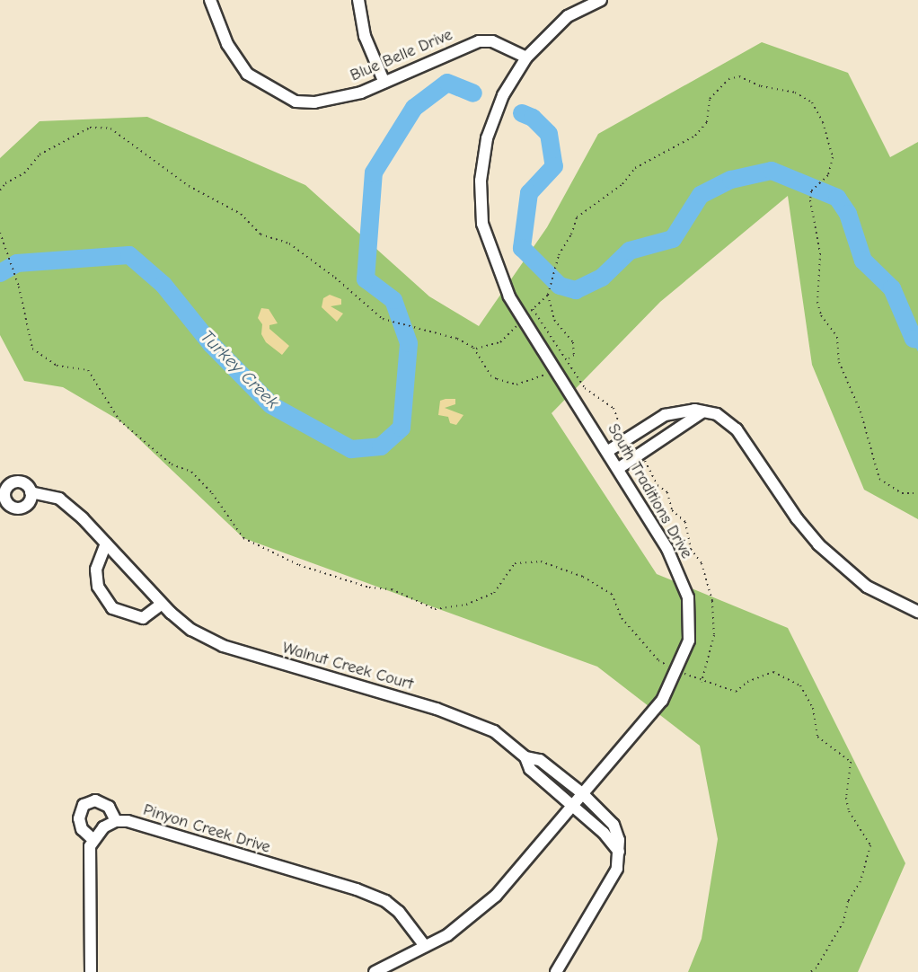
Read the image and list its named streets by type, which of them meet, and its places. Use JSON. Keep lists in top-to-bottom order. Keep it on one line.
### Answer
{"streets":{"street":["Blue Belle Drive","South Traditions Drive","Walnut Creek Court","Pinyon Creek Drive"]},"crossings":[["Blue Belle Drive","South Traditions Drive"],["South Traditions Drive","Walnut Creek Court"],["South Traditions Drive","Pinyon Creek Drive"]],"water":["Turkey Creek"]}
